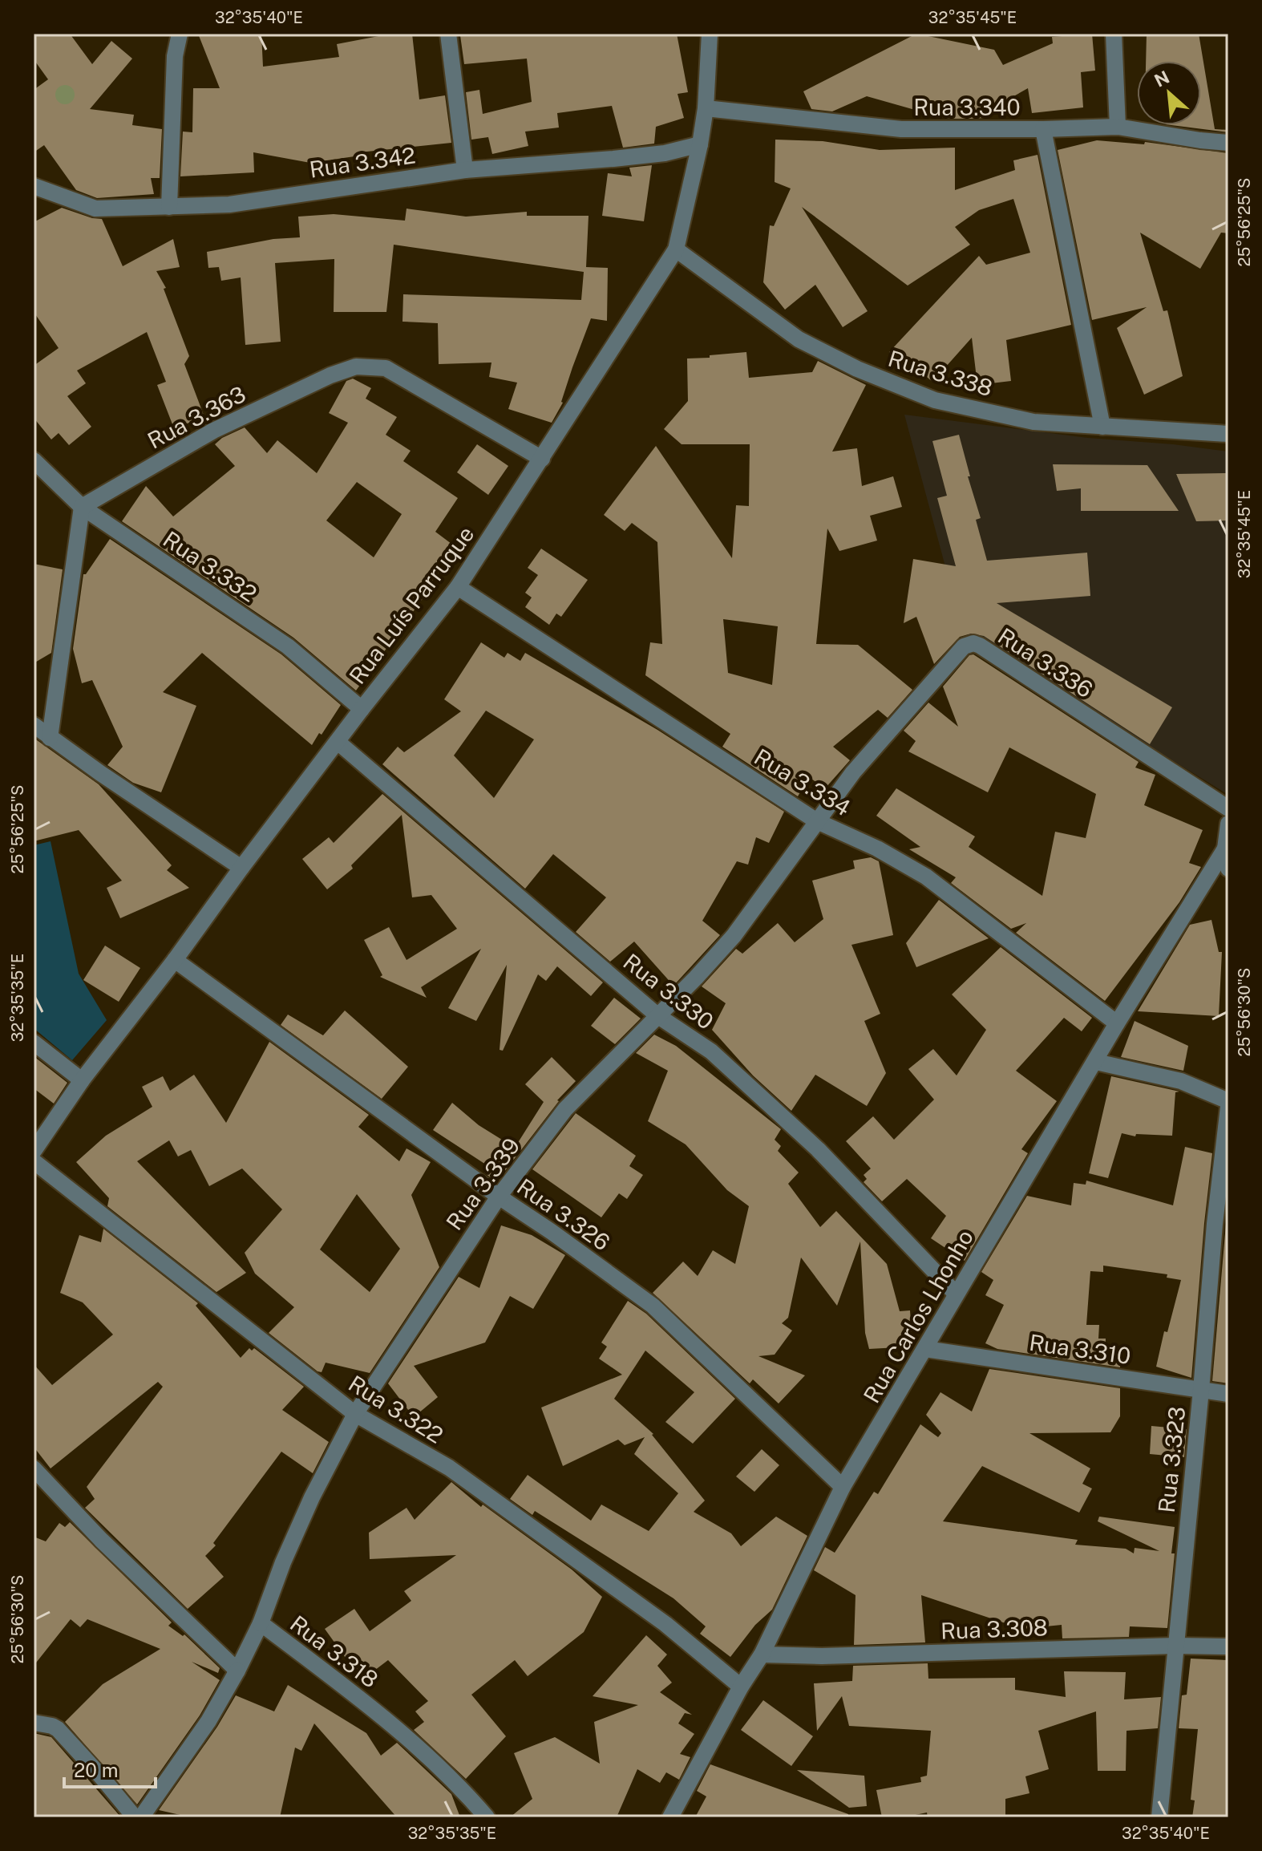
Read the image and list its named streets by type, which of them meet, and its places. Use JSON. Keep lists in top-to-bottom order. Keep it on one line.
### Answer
{"streets":{"street":["Rua 3.340","Rua 3.342","Rua 3.338","Rua 3.363","Rua 3.332","Rua Luís Parruque","Rua 3.336","Rua 3.334","Rua 3.330","Rua 3.339","Rua 3.326","Rua Carlos Lhonho","Rua 3.310","Rua 3.322","Rua 3.323","Rua 3.308","Rua 3.318"]},"crossings":[["Rua 3.340","Rua Luís Parruque"],["Rua 3.342","Rua Luís Parruque"],["Rua 3.338","Rua Luís Parruque"],["Rua 3.363","Rua 3.332"],["Rua 3.363","Rua Luís Parruque"],["Rua 3.332","Rua Luís Parruque"],["Rua Luís Parruque","Rua 3.334"],["Rua Luís Parruque","Rua 3.330"],["Rua Luís Parruque","Rua 3.326"],["Rua 3.336","Rua 3.334"],["Rua 3.336","Rua 3.339"],["Rua 3.334","Rua 3.339"],["Rua 3.334","Rua Carlos Lhonho"],["Rua 3.330","Rua 3.339"],["Rua 3.330","Rua Carlos Lhonho"],["Rua 3.339","Rua 3.326"],["Rua 3.339","Rua 3.322"],["Rua 3.339","Rua 3.318"],["Rua 3.326","Rua Carlos Lhonho"],["Rua Carlos Lhonho","Rua 3.310"],["Rua Carlos Lhonho","Rua 3.322"],["Rua Carlos Lhonho","Rua 3.308"],["Rua 3.310","Rua 3.323"],["Rua 3.323","Rua 3.308"]],"scale_bar":"20 m","north":"top left","coordinates":["32°35'40\"E","32°35'45\"E","25°56'25\"S","32°35'35\"E","25°56'30\"S"]}
